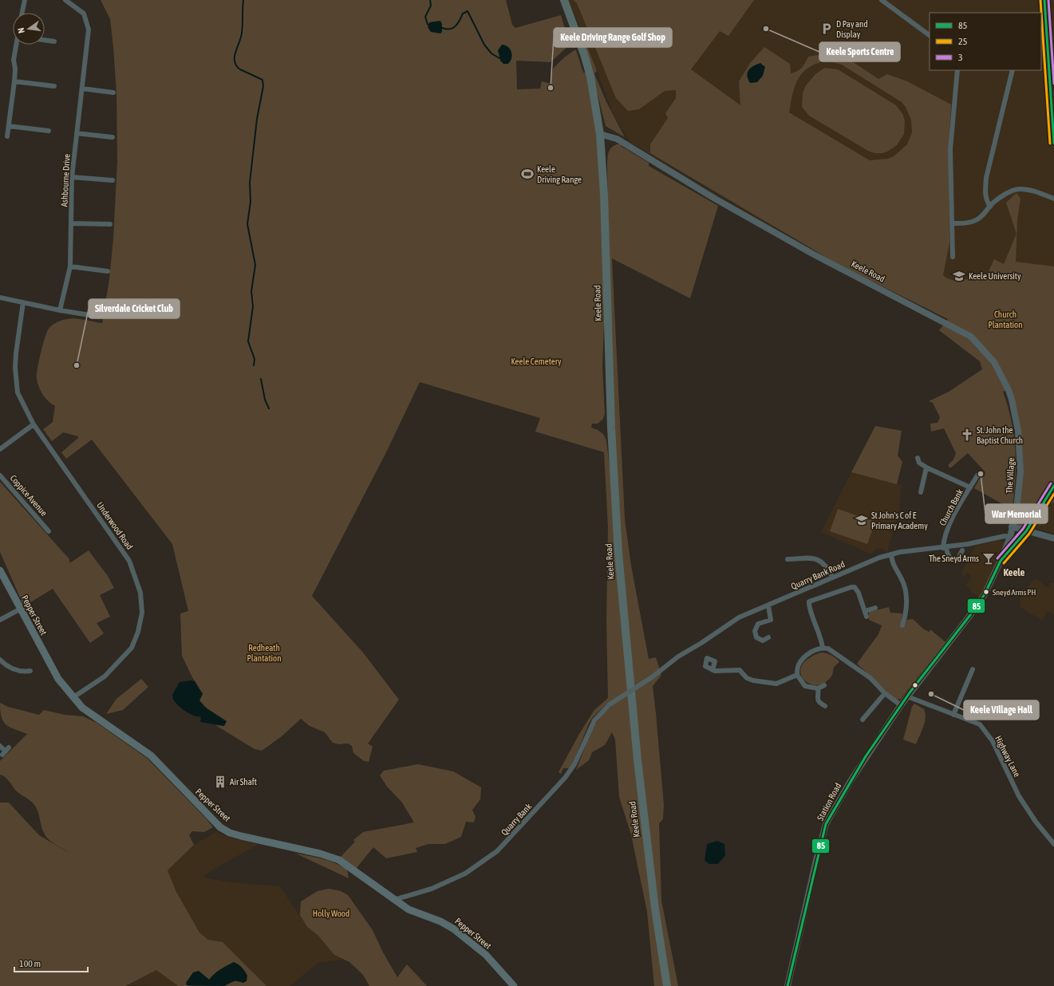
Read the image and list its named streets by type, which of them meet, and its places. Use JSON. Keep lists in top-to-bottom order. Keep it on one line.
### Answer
{"streets":{"main road":["Keele Road","Pepper Street"],"street":["Ashbourne Drive","The Village","Coppice Avenue","Church Bank","Underwood Road","Quarry Bank Road","Highway Lane","Station Road","Quarry Bank"]},"crossings":[["Keele Road","The Village"],["The Village","Quarry Bank Road"],["The Village","Highway Lane"],["The Village","Station Road"],["Church Bank","Quarry Bank Road"],["Underwood Road","Pepper Street"],["Quarry Bank Road","Quarry Bank"],["Pepper Street","Quarry Bank"],["Highway Lane","Station Road"]],"districts":["Keele"],"parks":["Church Plantation","Keele Cemetery","Redheath Plantation","Holly Wood"],"places":{"other":["Keele Sports Centre","Keele Driving Range Golf Shop","Silverdale Cricket Club","War Memorial","Sneyd Arms PH","Keele Village Hall"],"parking":["D Pay and Display"],"sports":["Keele Driving Range"],"school or university":["Keele University","St John's C of E Primary Academy"],"church":["St. John the Baptist Church"],"bar":["The Sneyd Arms"],"building":["Air Shaft"]},"lines":["transit line 85","transit line 25","transit line 3"],"legend":["85","25","3"],"scale_bar":"100 m","north":"left"}
